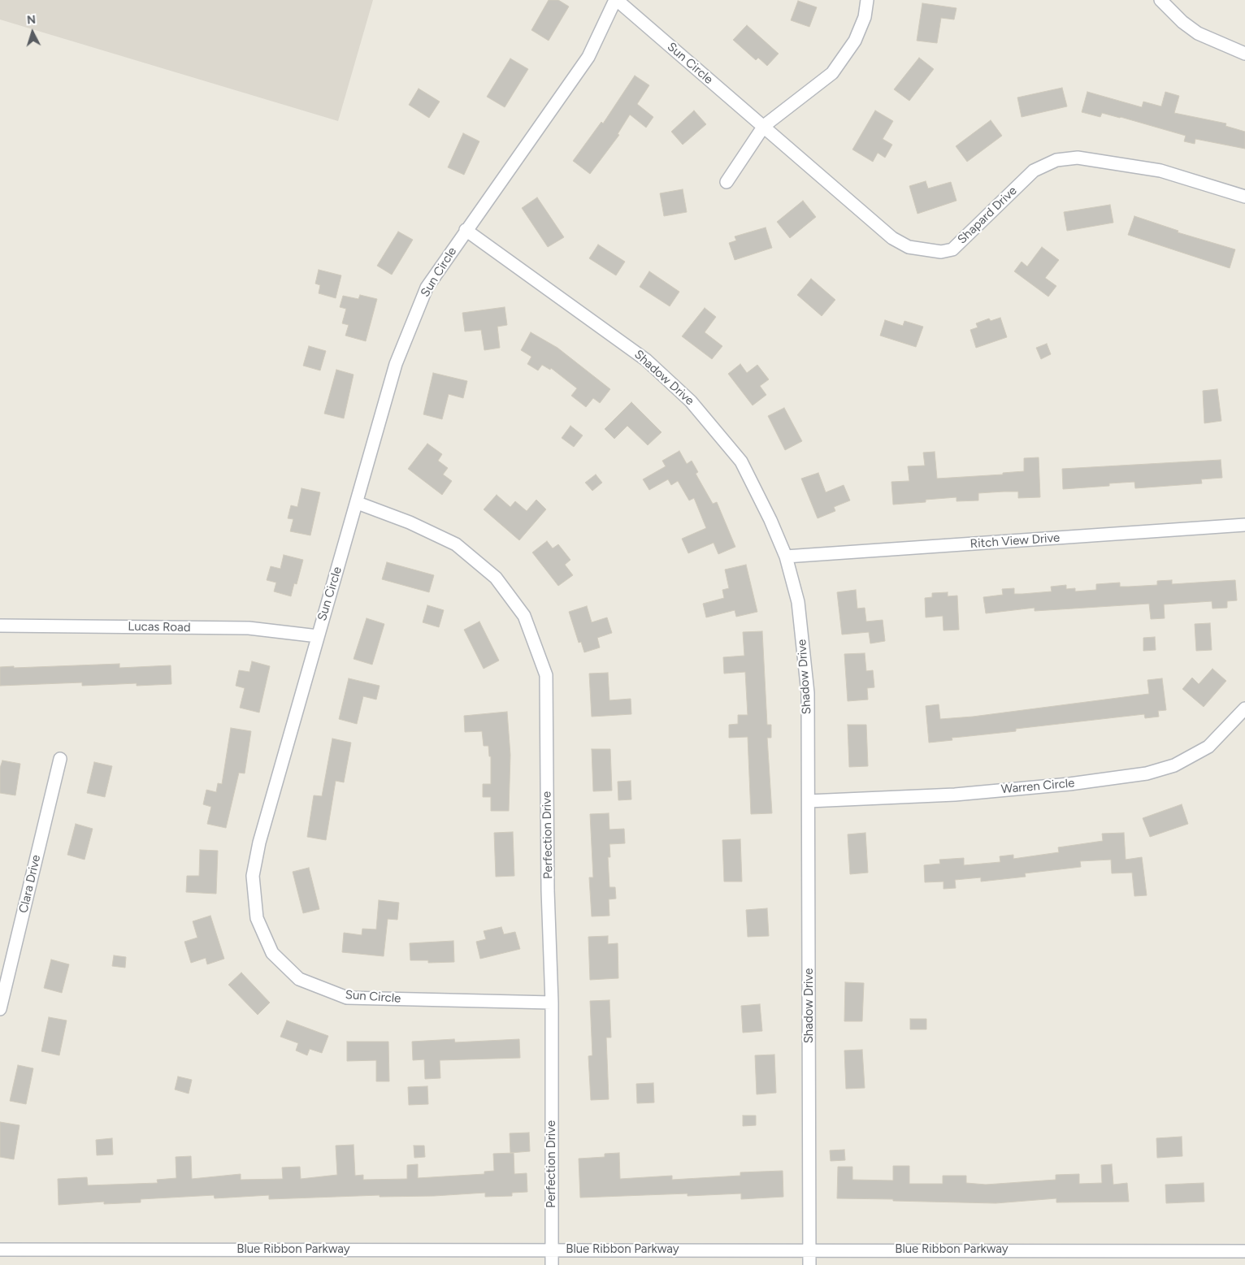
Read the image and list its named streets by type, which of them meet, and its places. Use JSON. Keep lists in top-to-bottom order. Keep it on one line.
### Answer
{"streets":{"street":["Sun Circle","Shapard Drive","Shadow Drive","Ritch View Drive","Lucas Road","Warren Circle","Perfection Drive","Clara Drive","Blue Ribbon Parkway"]},"crossings":[["Sun Circle","Shapard Drive"],["Sun Circle","Shadow Drive"],["Sun Circle","Lucas Road"],["Sun Circle","Perfection Drive"],["Shadow Drive","Ritch View Drive"],["Shadow Drive","Warren Circle"],["Shadow Drive","Blue Ribbon Parkway"],["Perfection Drive","Blue Ribbon Parkway"]],"north":"top"}
